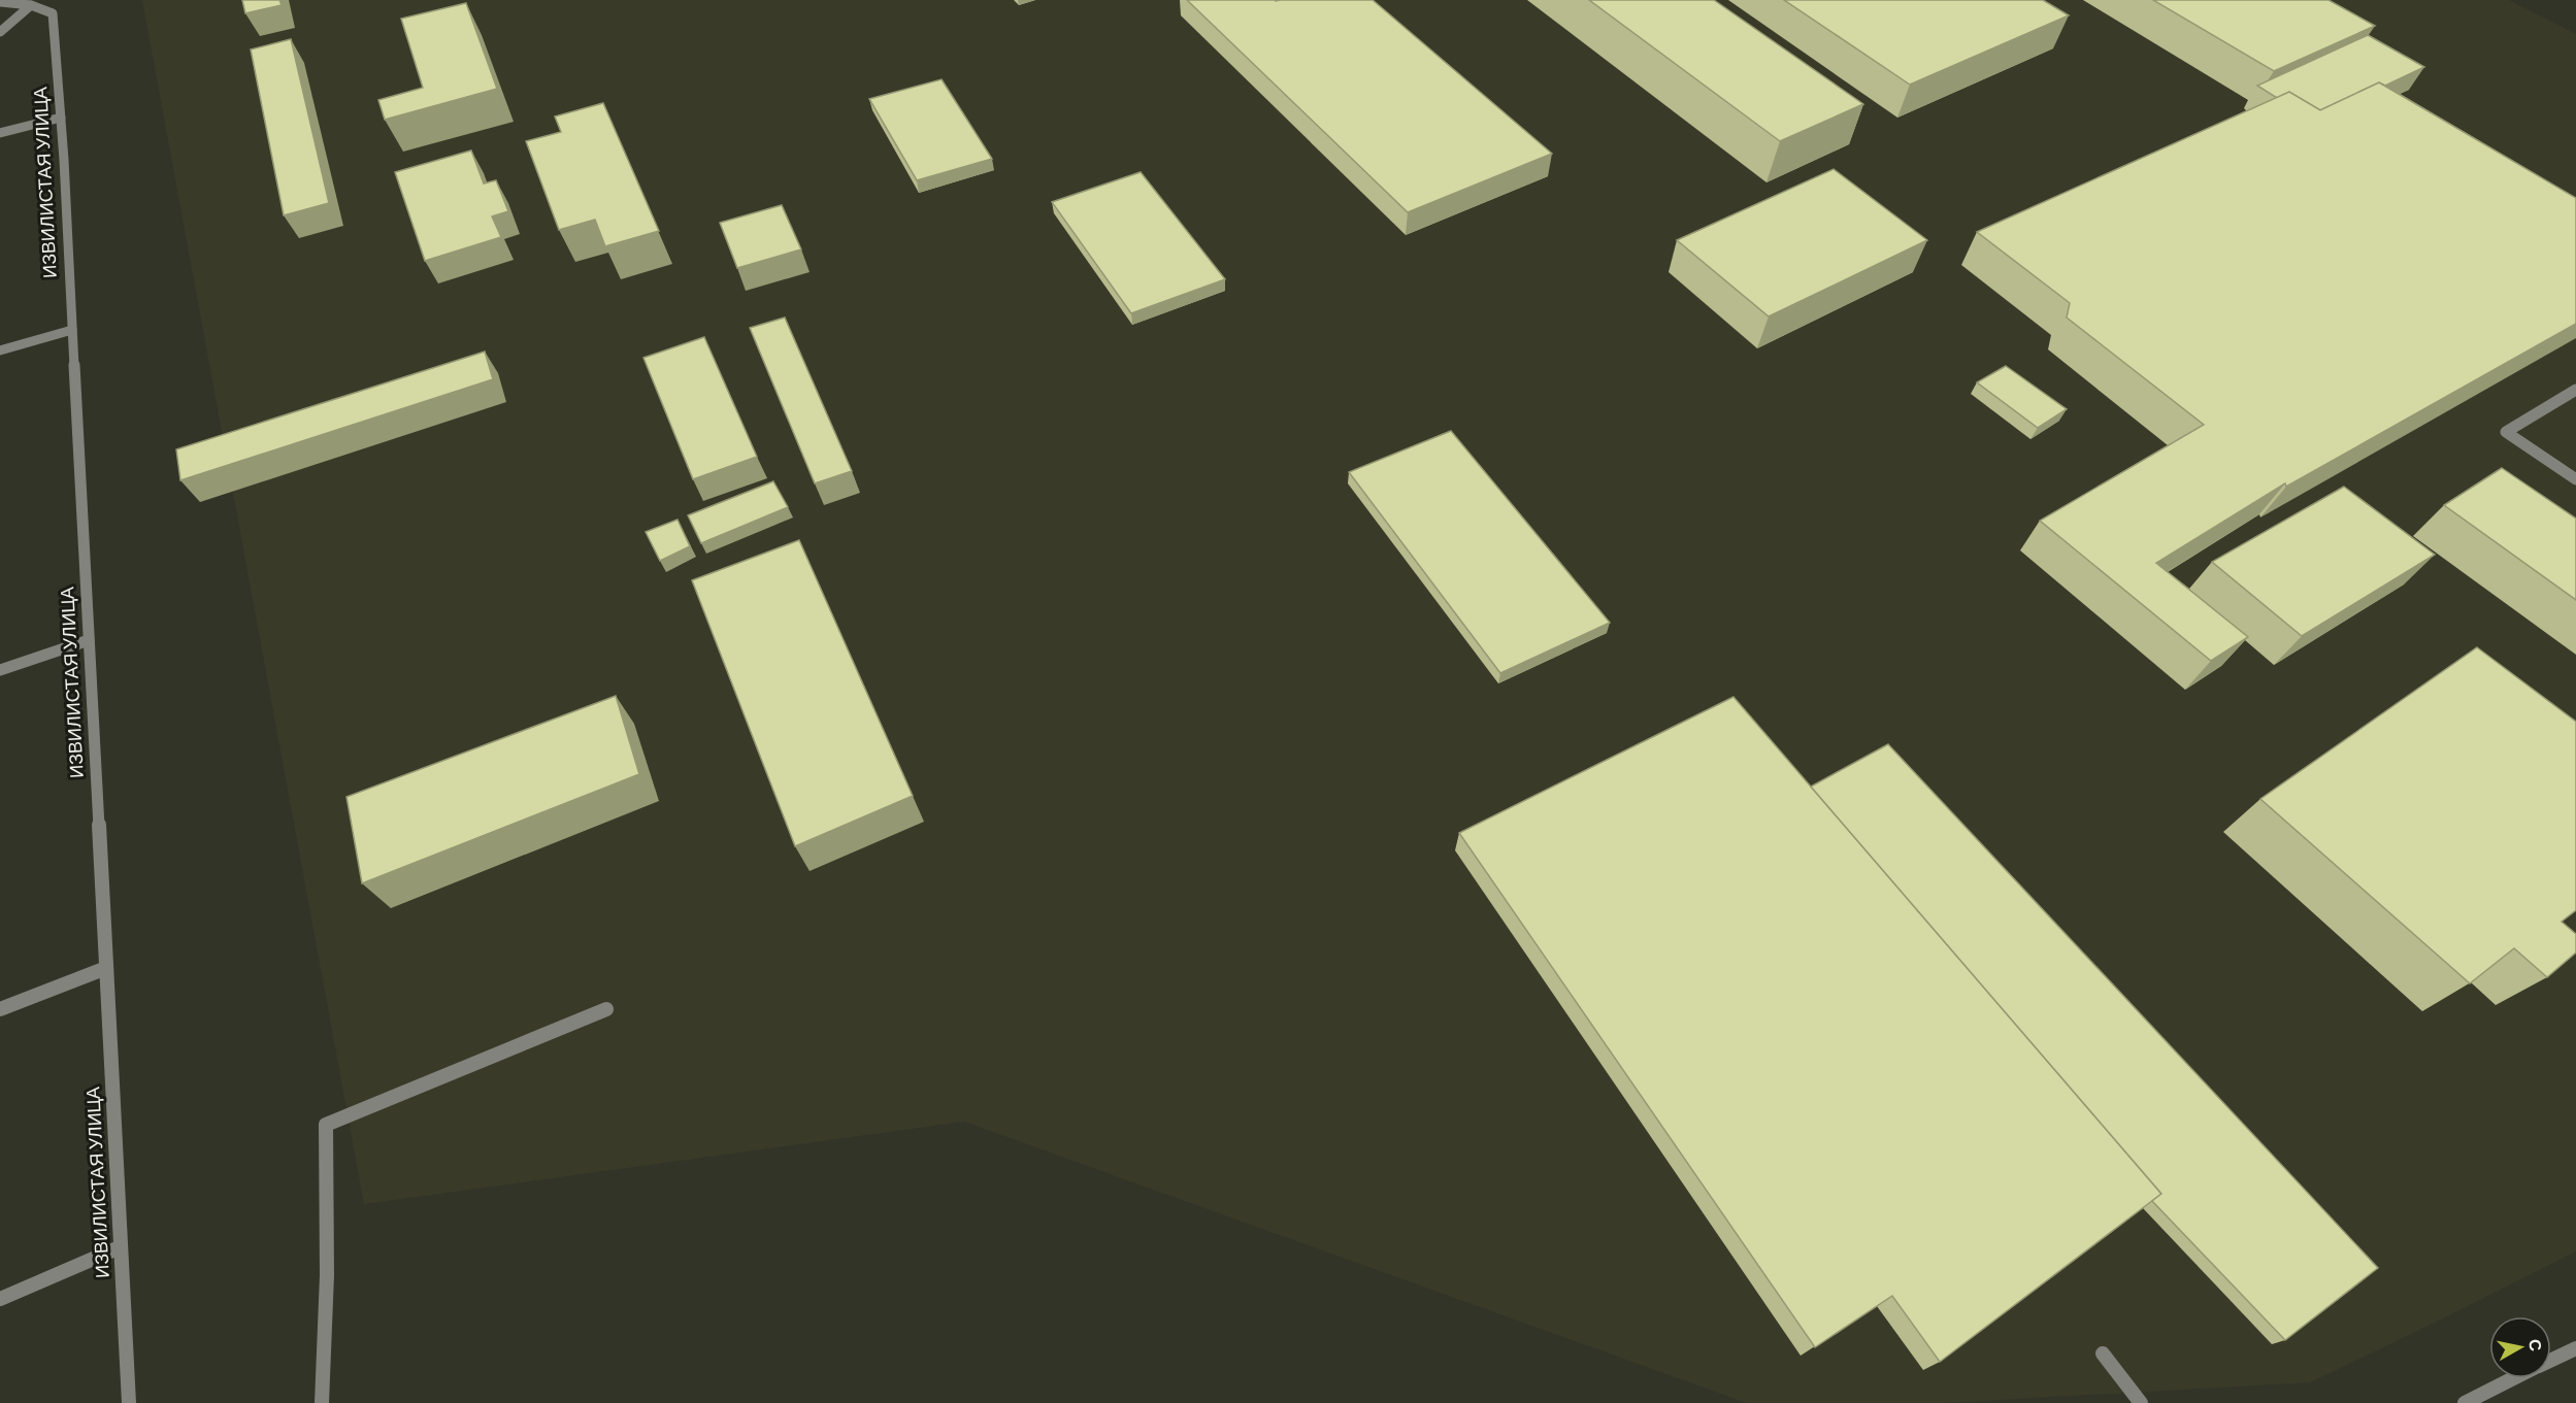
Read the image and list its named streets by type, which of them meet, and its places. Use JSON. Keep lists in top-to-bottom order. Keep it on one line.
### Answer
{"streets":{"street":["ИЗВИЛИСТАЯ УЛИЦА"]},"north":"right"}
